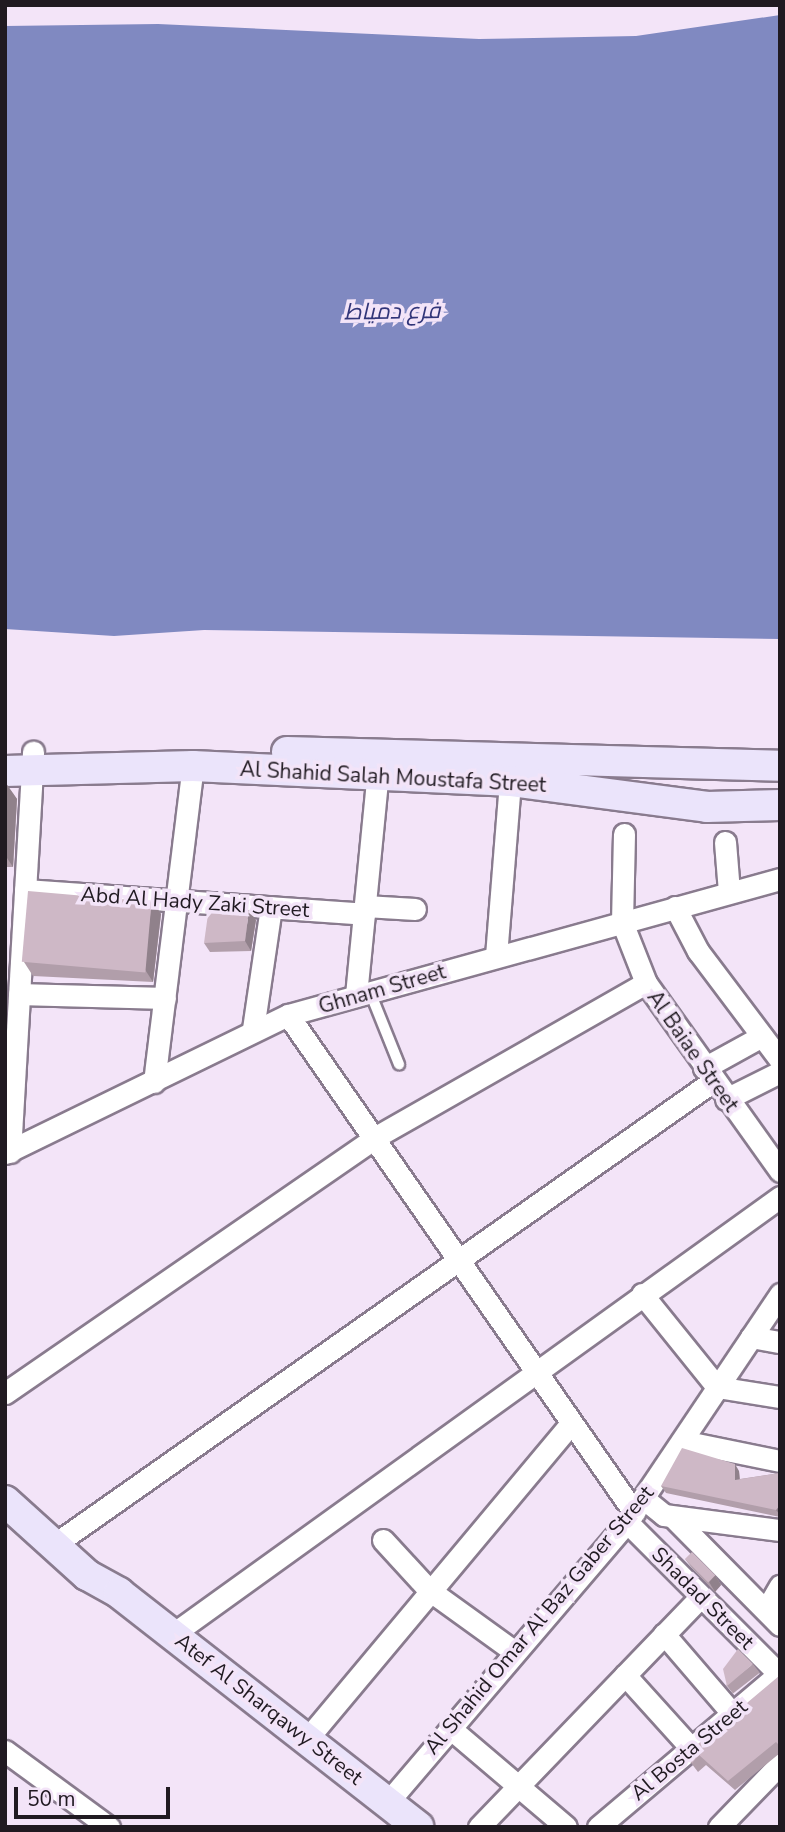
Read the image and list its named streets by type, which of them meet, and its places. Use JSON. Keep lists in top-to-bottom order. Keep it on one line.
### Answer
{"streets":{"main road":["Al Shahid Salah Moustafa Street","Atef Al Sharqawy Street"],"street":["Abd Al Hady Zaki Street","Ghnam Street","Al Baiae Street","Shadad Street","Al Shahid Omar Al Baz Gaber Street","Al Bosta Street"]},"crossings":[["Ghnam Street","Al Baiae Street"],["Shadad Street","Al Shahid Omar Al Baz Gaber Street"],["Shadad Street","Al Bosta Street"],["Al Shahid Omar Al Baz Gaber Street","Atef Al Sharqawy Street"]],"water":["فرع دمياط"],"scale_bar":"50 m"}
